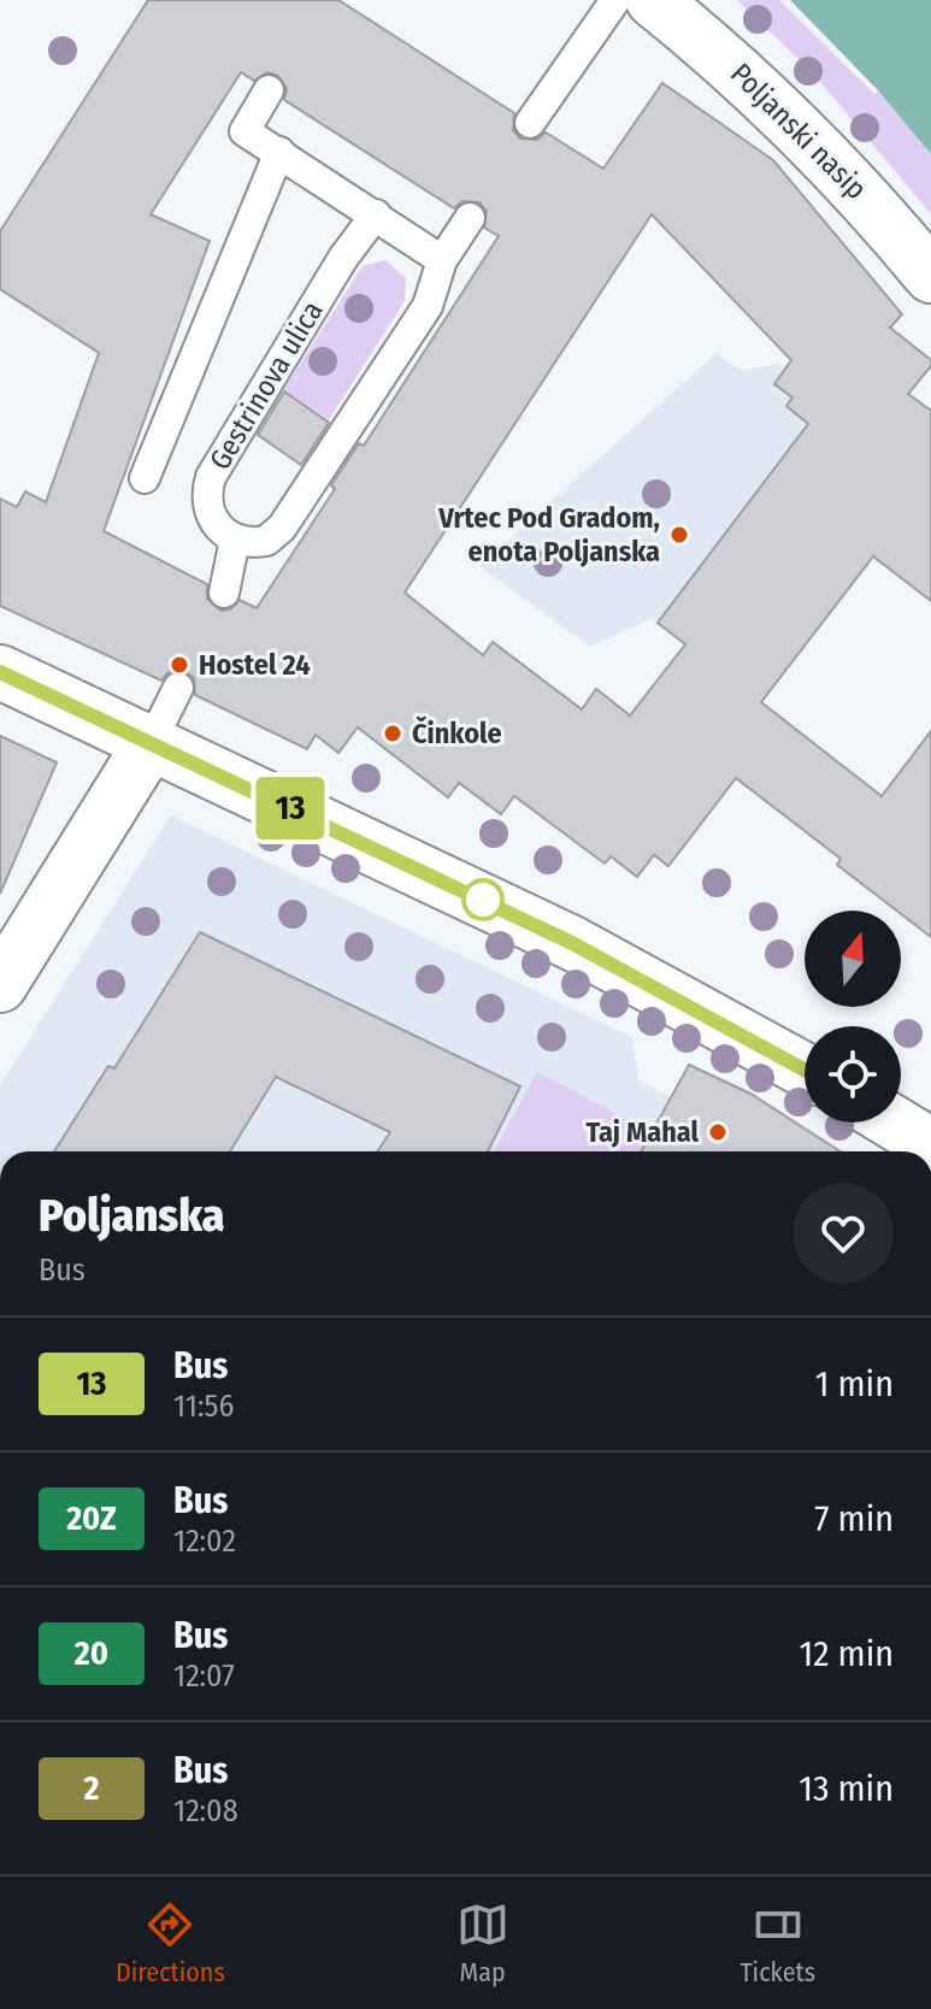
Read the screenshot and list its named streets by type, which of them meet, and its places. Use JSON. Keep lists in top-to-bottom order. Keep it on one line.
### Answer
{"streets":{"street":["Poljanski nasip"],"lane":["Gestrinova ulica"]},"places":["Vrtec Pod Gradom, enota Poljanska","Hostel 24","Činkole","Taj Mahal"],"lines":["bus line 13"],"north":"top","page":{"on_map":"13","heading":["Poljanska","Bus"],"list":[{"mark":"13","name":"Bus","note":"11:56","value":"1 min"},{"mark":"20Z","name":"Bus","note":"12:02","value":"7 min"},{"mark":"20","name":"Bus","note":"12:07","value":"12 min"},{"mark":"2","name":"Bus","note":"12:08","value":"13 min"}],"tabs":["Directions","Map","Tickets"]}}
